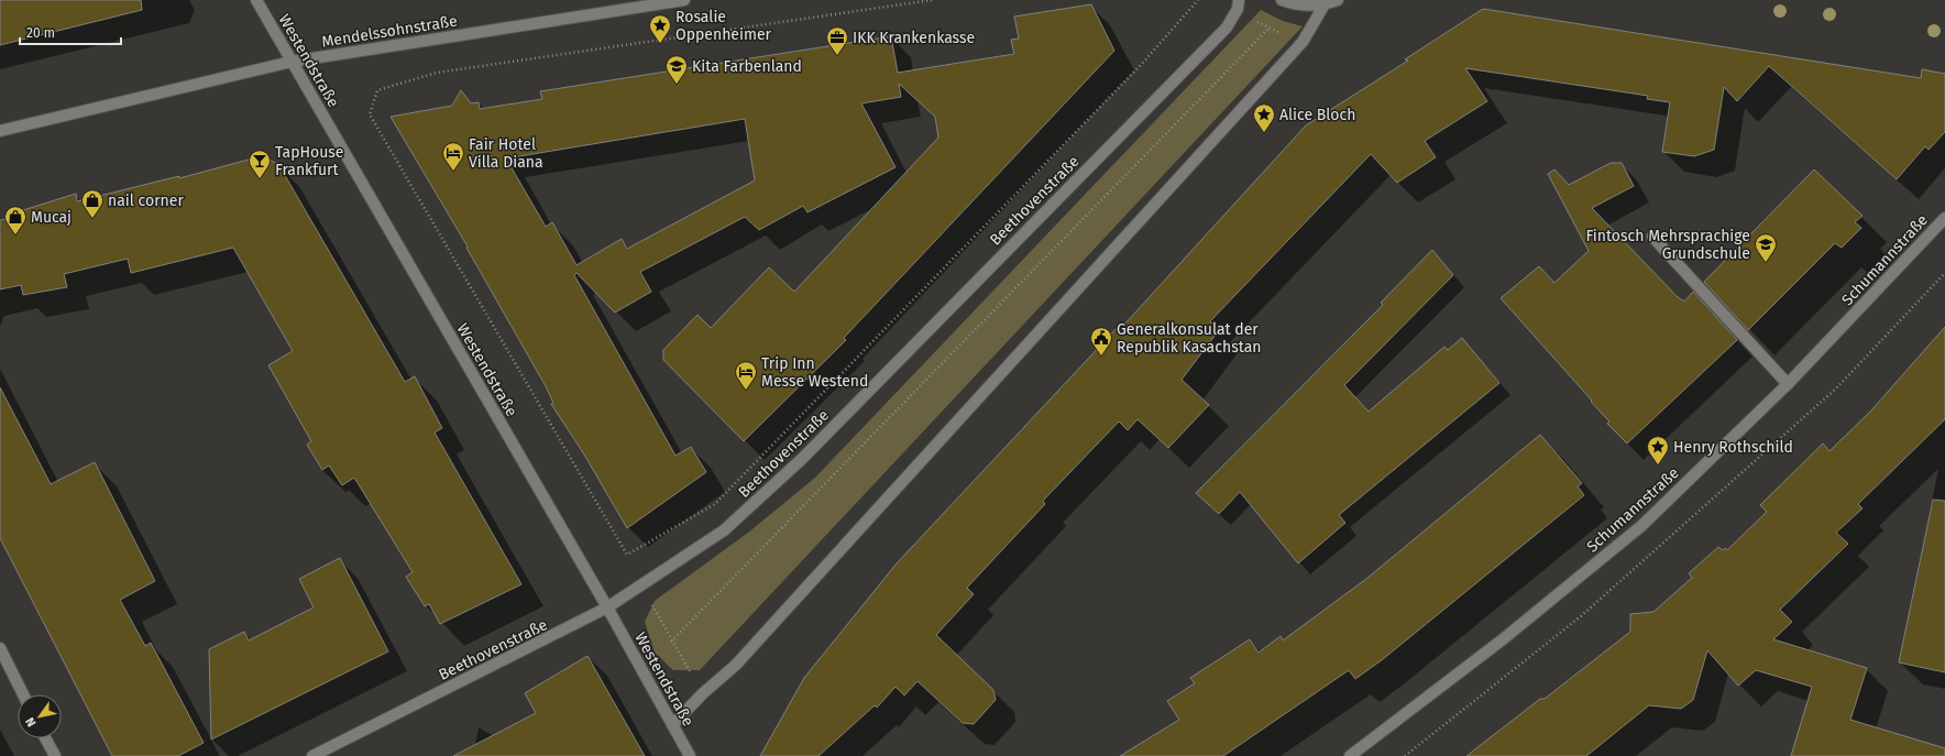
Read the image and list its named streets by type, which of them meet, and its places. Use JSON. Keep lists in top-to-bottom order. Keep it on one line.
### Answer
{"streets":{"street":["Mendelssohnstraße","Westendstraße","Beethovenstraße","Schumannstraße"]},"crossings":[["Mendelssohnstraße","Westendstraße"],["Westendstraße","Beethovenstraße"]],"places":{"place":["Rosalie Oppenheimer","Alice Bloch","Henry Rothschild"],"office":["IKK Krankenkasse"],"school or university":["Kita Farbenland","Fintosch Mehrsprachige Grundschule"],"hotel":["Fair Hotel Villa Diana","Trip Inn Messe Westend"],"bar":["TapHouse Frankfurt"],"shop":["nail corner","Mucaj"],"public building":["Generalkonsulat der Republik Kasachstan"]},"scale_bar":"20 m","north":"bottom left"}
